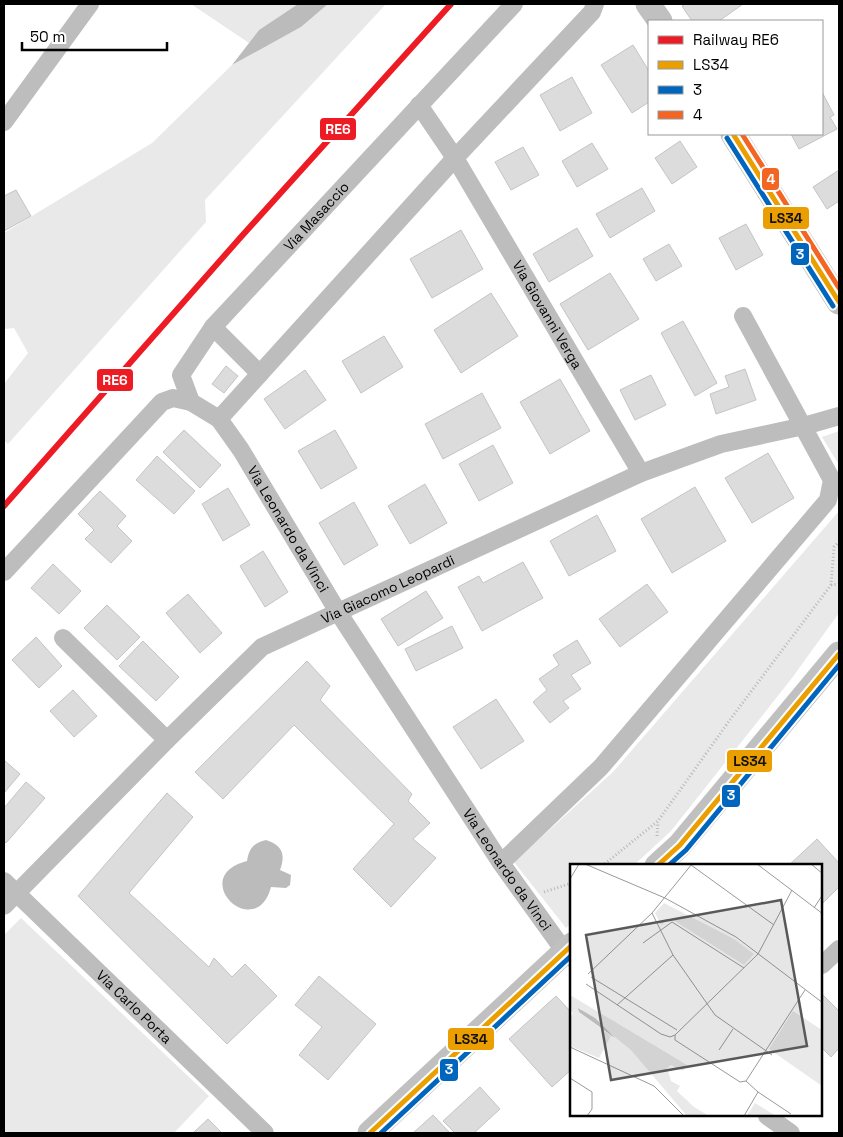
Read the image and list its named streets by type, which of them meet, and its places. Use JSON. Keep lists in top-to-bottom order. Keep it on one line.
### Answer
{"streets":{"street":["Via Masaccio","Via Giovanni Verga","Via Leonardo da Vinci","Via Giacomo Leopardi","Via Carlo Porta"]},"crossings":[["Via Masaccio","Via Leonardo da Vinci"],["Via Giovanni Verga","Via Giacomo Leopardi"],["Via Leonardo da Vinci","Via Giacomo Leopardi"],["Via Giacomo Leopardi","Via Carlo Porta"]],"lines":["rail line RE6","transit line LS34","transit line 4","transit line 3"],"legend":["Railway RE6","LS34","3","4"],"scale_bar":"50 m"}
